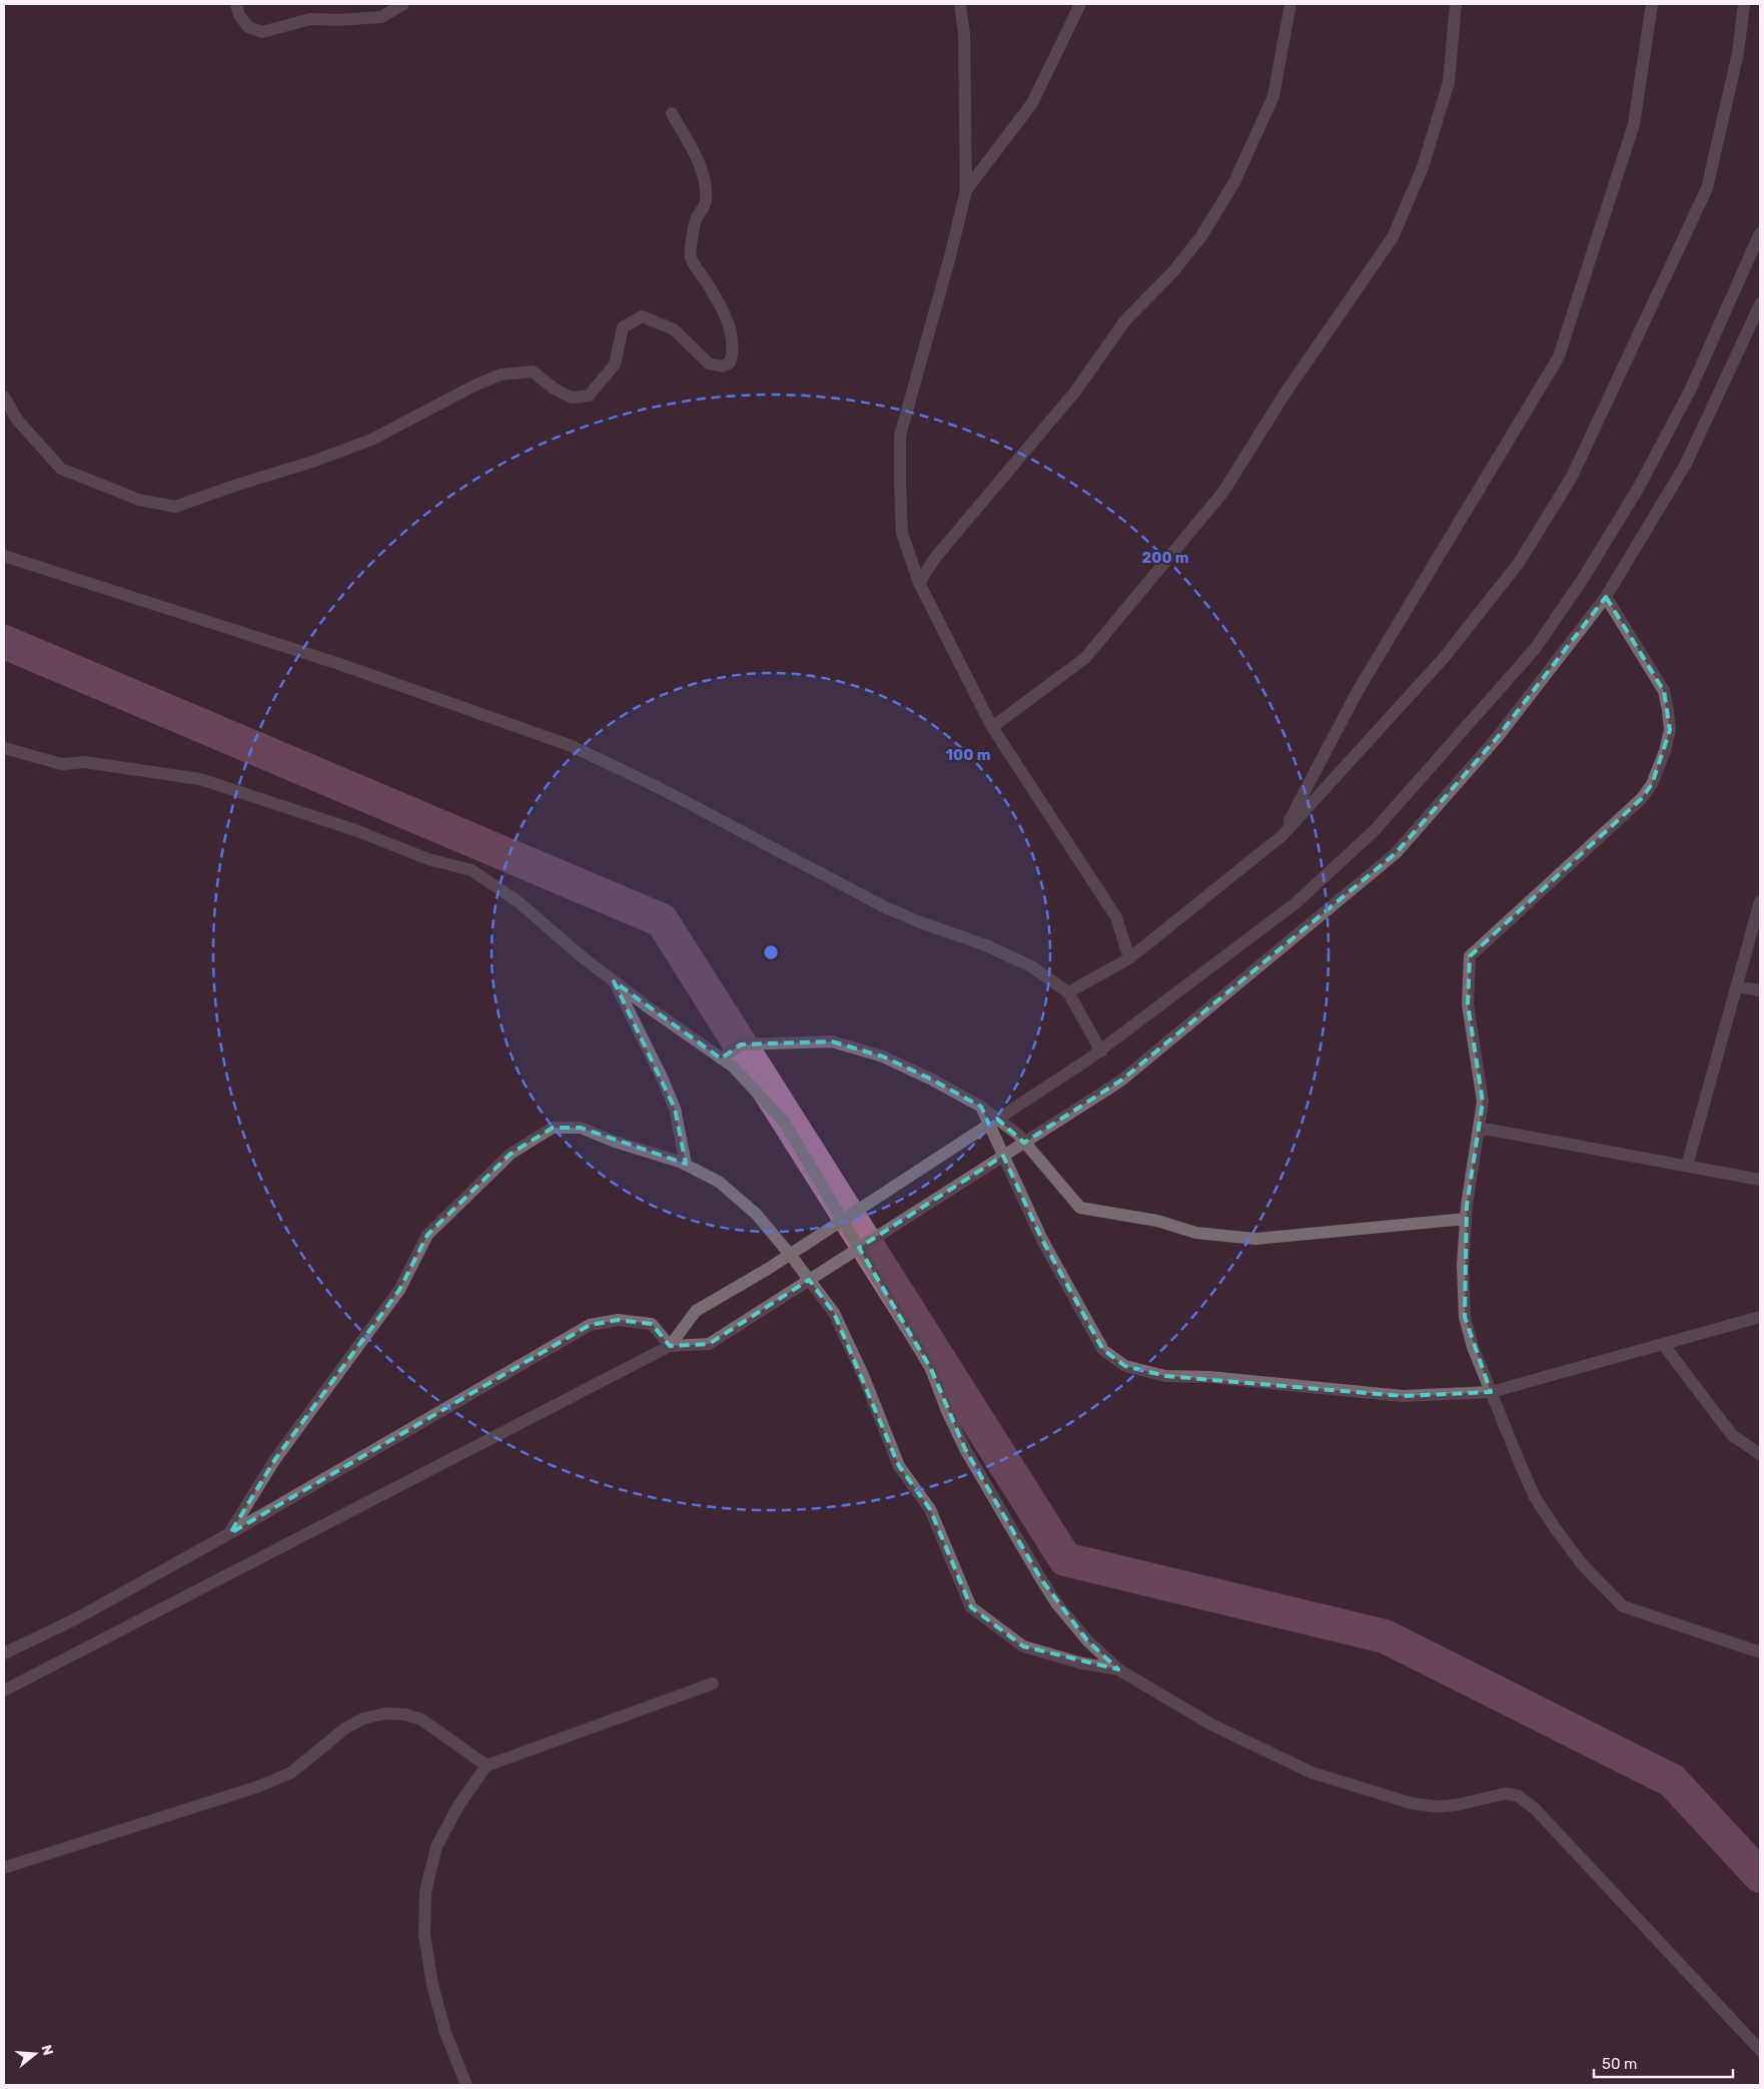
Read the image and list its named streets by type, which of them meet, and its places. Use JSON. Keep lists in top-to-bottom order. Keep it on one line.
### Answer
{"scale_bar":"50 m","north":"right","rings":["200 m","100 m"]}
